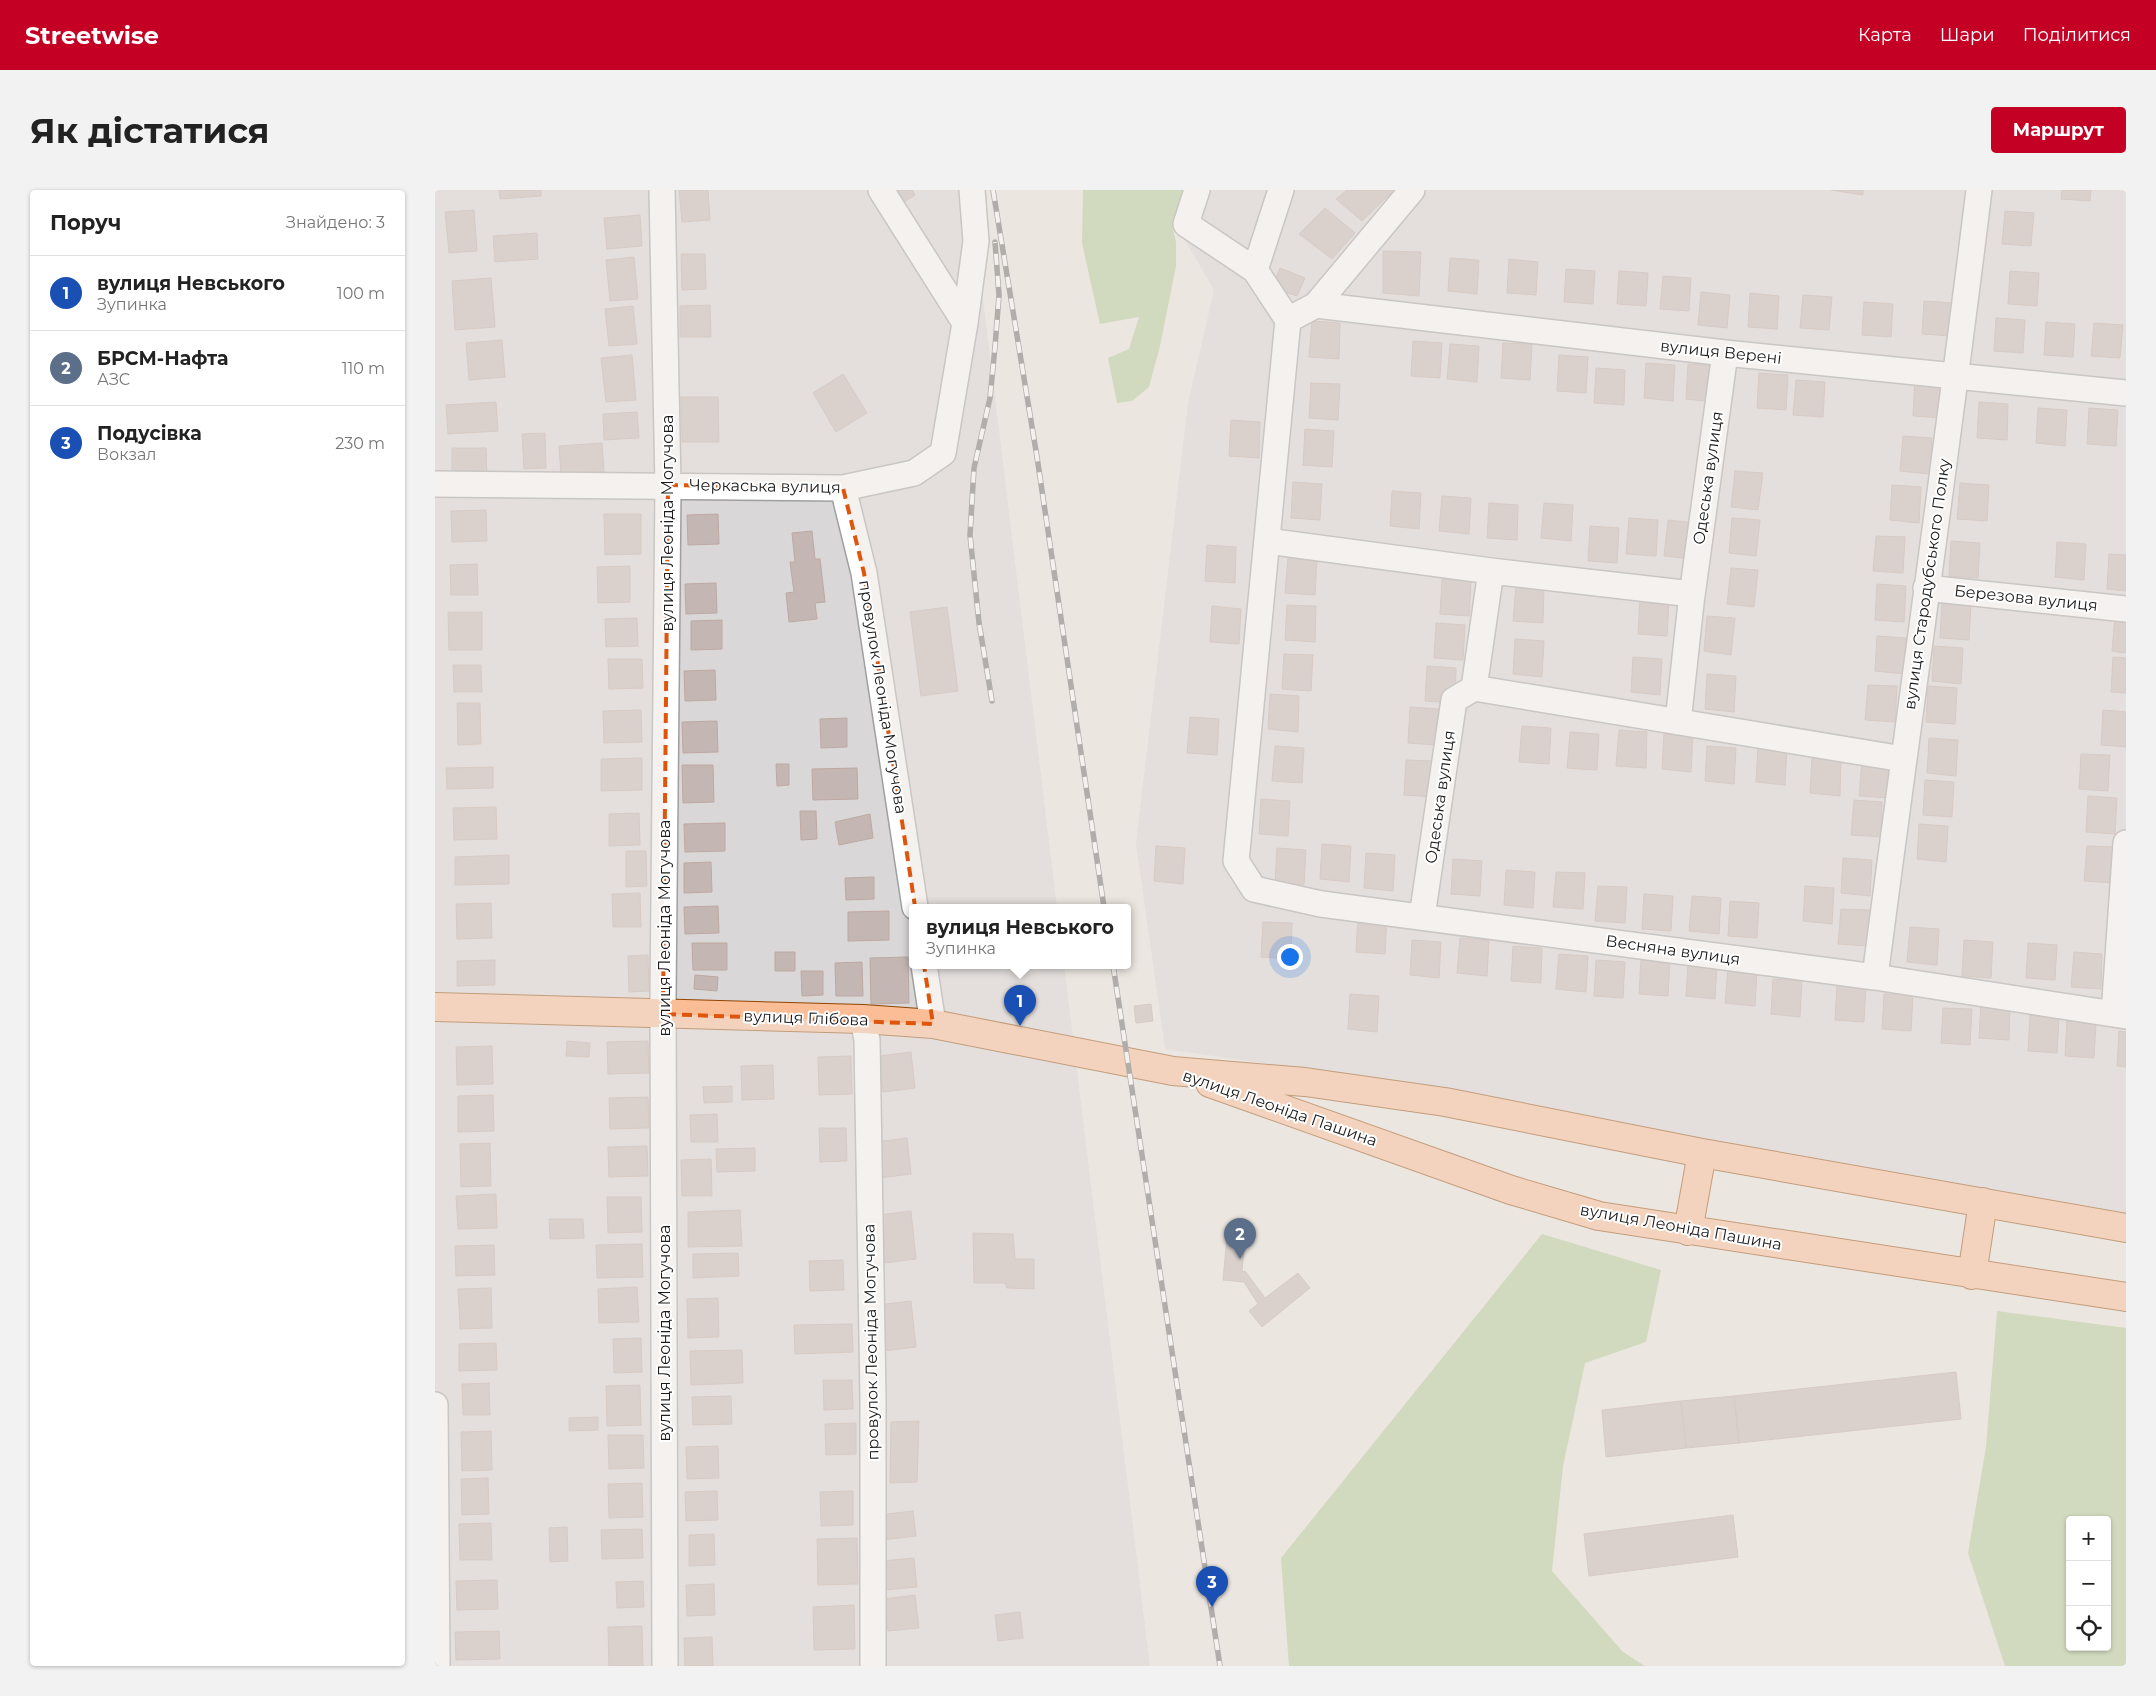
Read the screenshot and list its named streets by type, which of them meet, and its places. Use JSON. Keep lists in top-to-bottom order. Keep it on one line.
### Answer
{"streets":{"main road":["вулиця Глібова","вулиця Леоніда Пашина"],"street":["вулиця Верені","Одеська вулиця","Черкаська вулиця","вулиця Леоніда Могучова","вулиця Стародубського Полку","Березова вулиця","провулок Леоніда Могучова","Весняна вулиця"]},"crossings":[["вулиця Верені","Одеська вулиця"],["вулиця Верені","вулиця Стародубського Полку"],["Одеська вулиця","Весняна вулиця"],["Черкаська вулиця","вулиця Леоніда Могучова"],["Черкаська вулиця","провулок Леоніда Могучова"],["вулиця Леоніда Могучова","вулиця Глібова"],["вулиця Стародубського Полку","Березова вулиця"],["вулиця Стародубського Полку","Весняна вулиця"],["провулок Леоніда Могучова","вулиця Глібова"],["вулиця Глібова","вулиця Леоніда Пашина"]],"page":{"header":"Streetwise","nav":["Карта","Шари","Поділитися"],"buttons":"Маршрут","title":"Як дістатися","heading":["Поруч","Знайдено: 3"],"list":[{"mark":"1","name":"вулиця Невського","note":"Зупинка","value":"100 m"},{"mark":"2","name":"БРСМ-Нафта","note":"АЗС","value":"110 m"},{"mark":"3","name":"Подусівка","note":"Вокзал","value":"230 m"}],"popup":["вулиця Невського","Зупинка"],"pins":["1","2","3"],"map_buttons":["+","−"]}}
